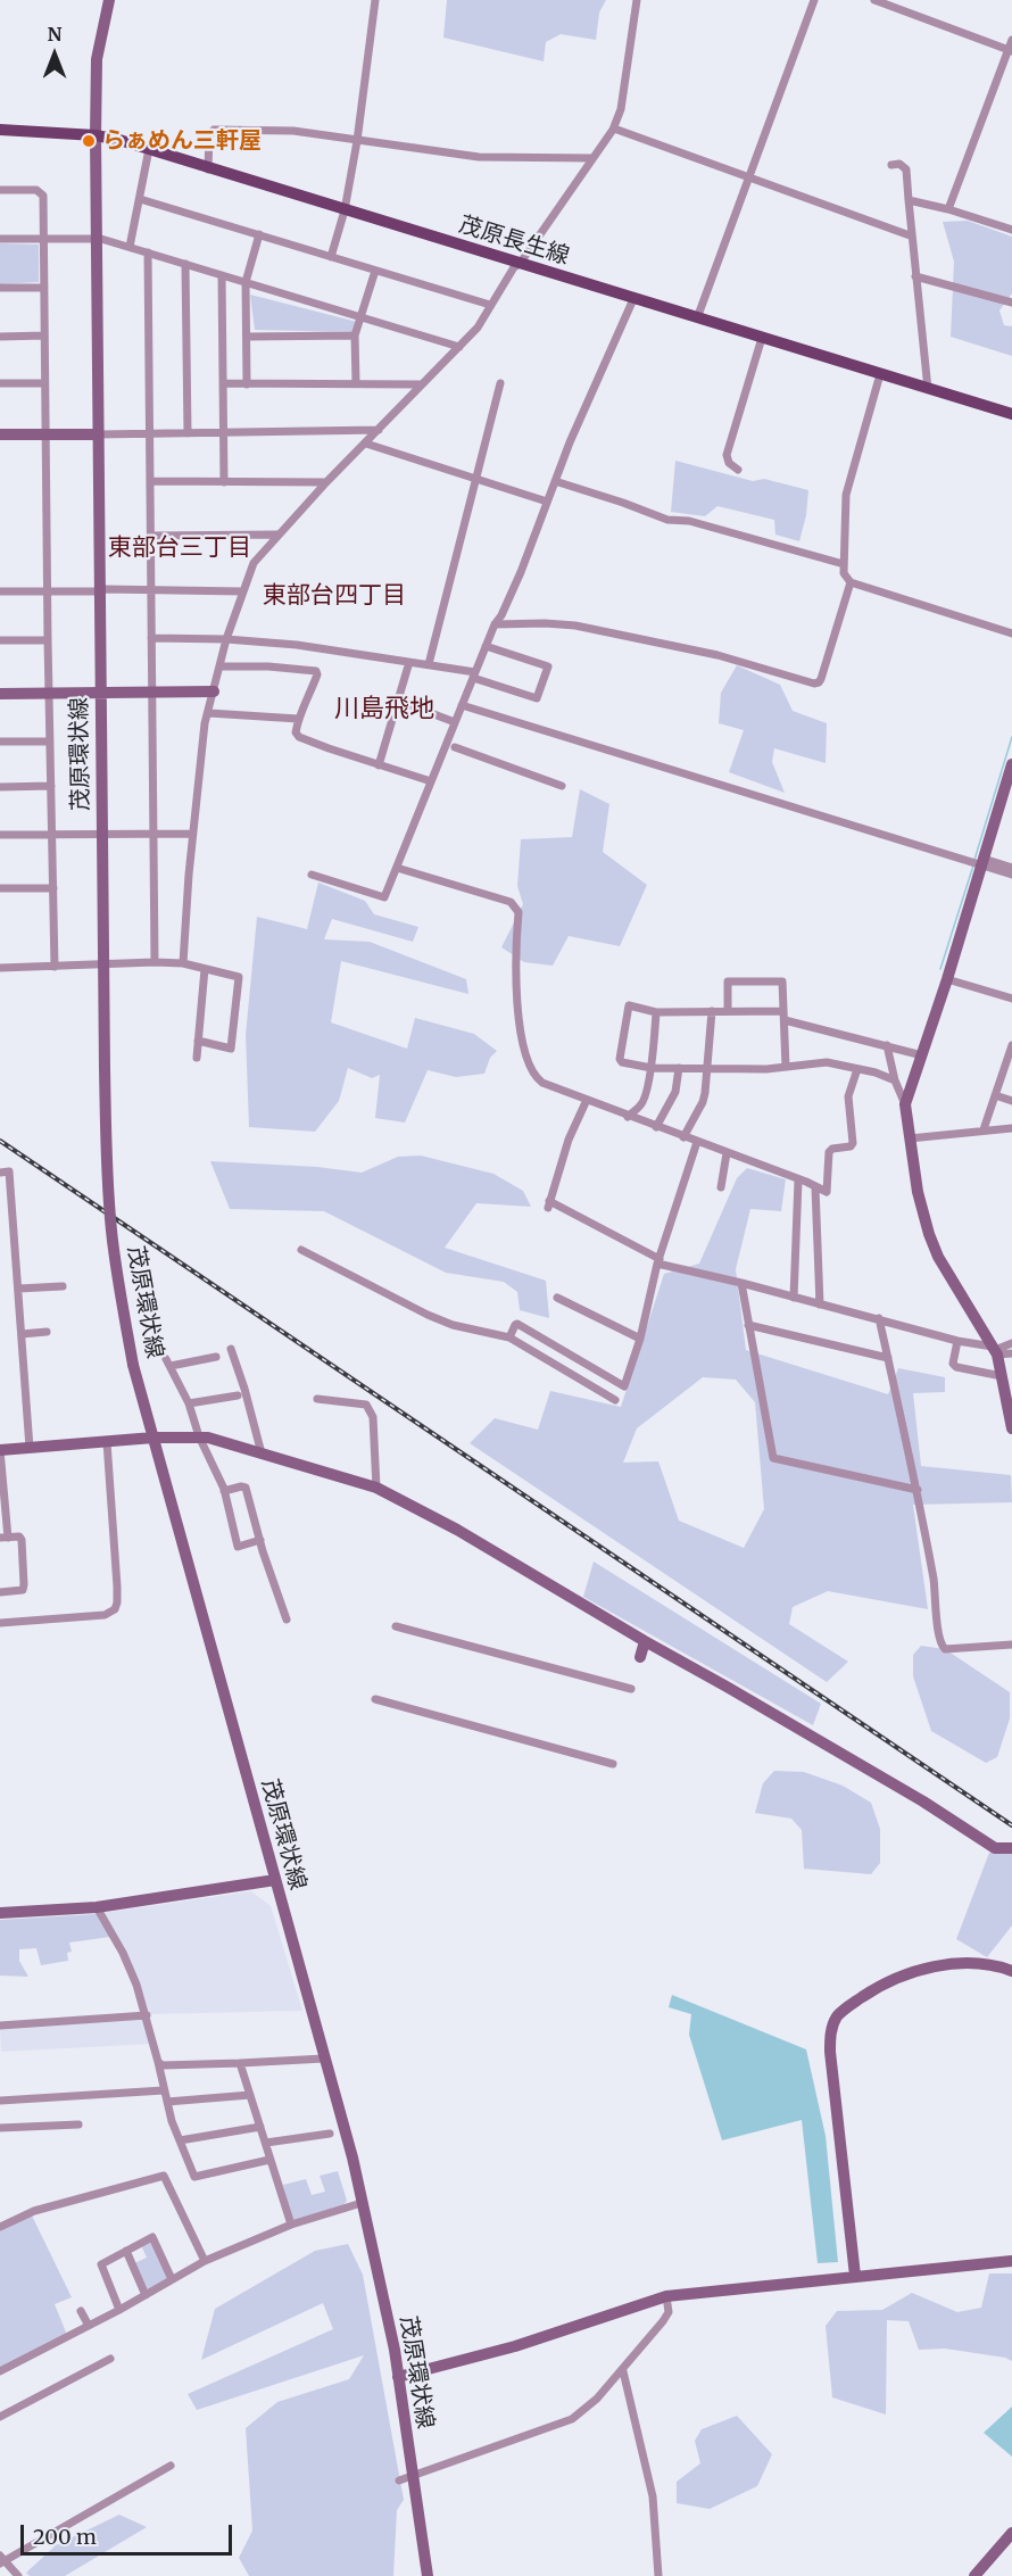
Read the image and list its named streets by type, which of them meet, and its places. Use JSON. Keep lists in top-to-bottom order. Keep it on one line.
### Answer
{"streets":{"main road":["茂原長生線"],"street":["茂原環状線"]},"crossings":[["茂原長生線","茂原環状線"]],"districts":["東部台三丁目","東部台四丁目","川島飛地"],"places":["らぁめん三軒屋"],"scale_bar":"200 m","north":"top"}
